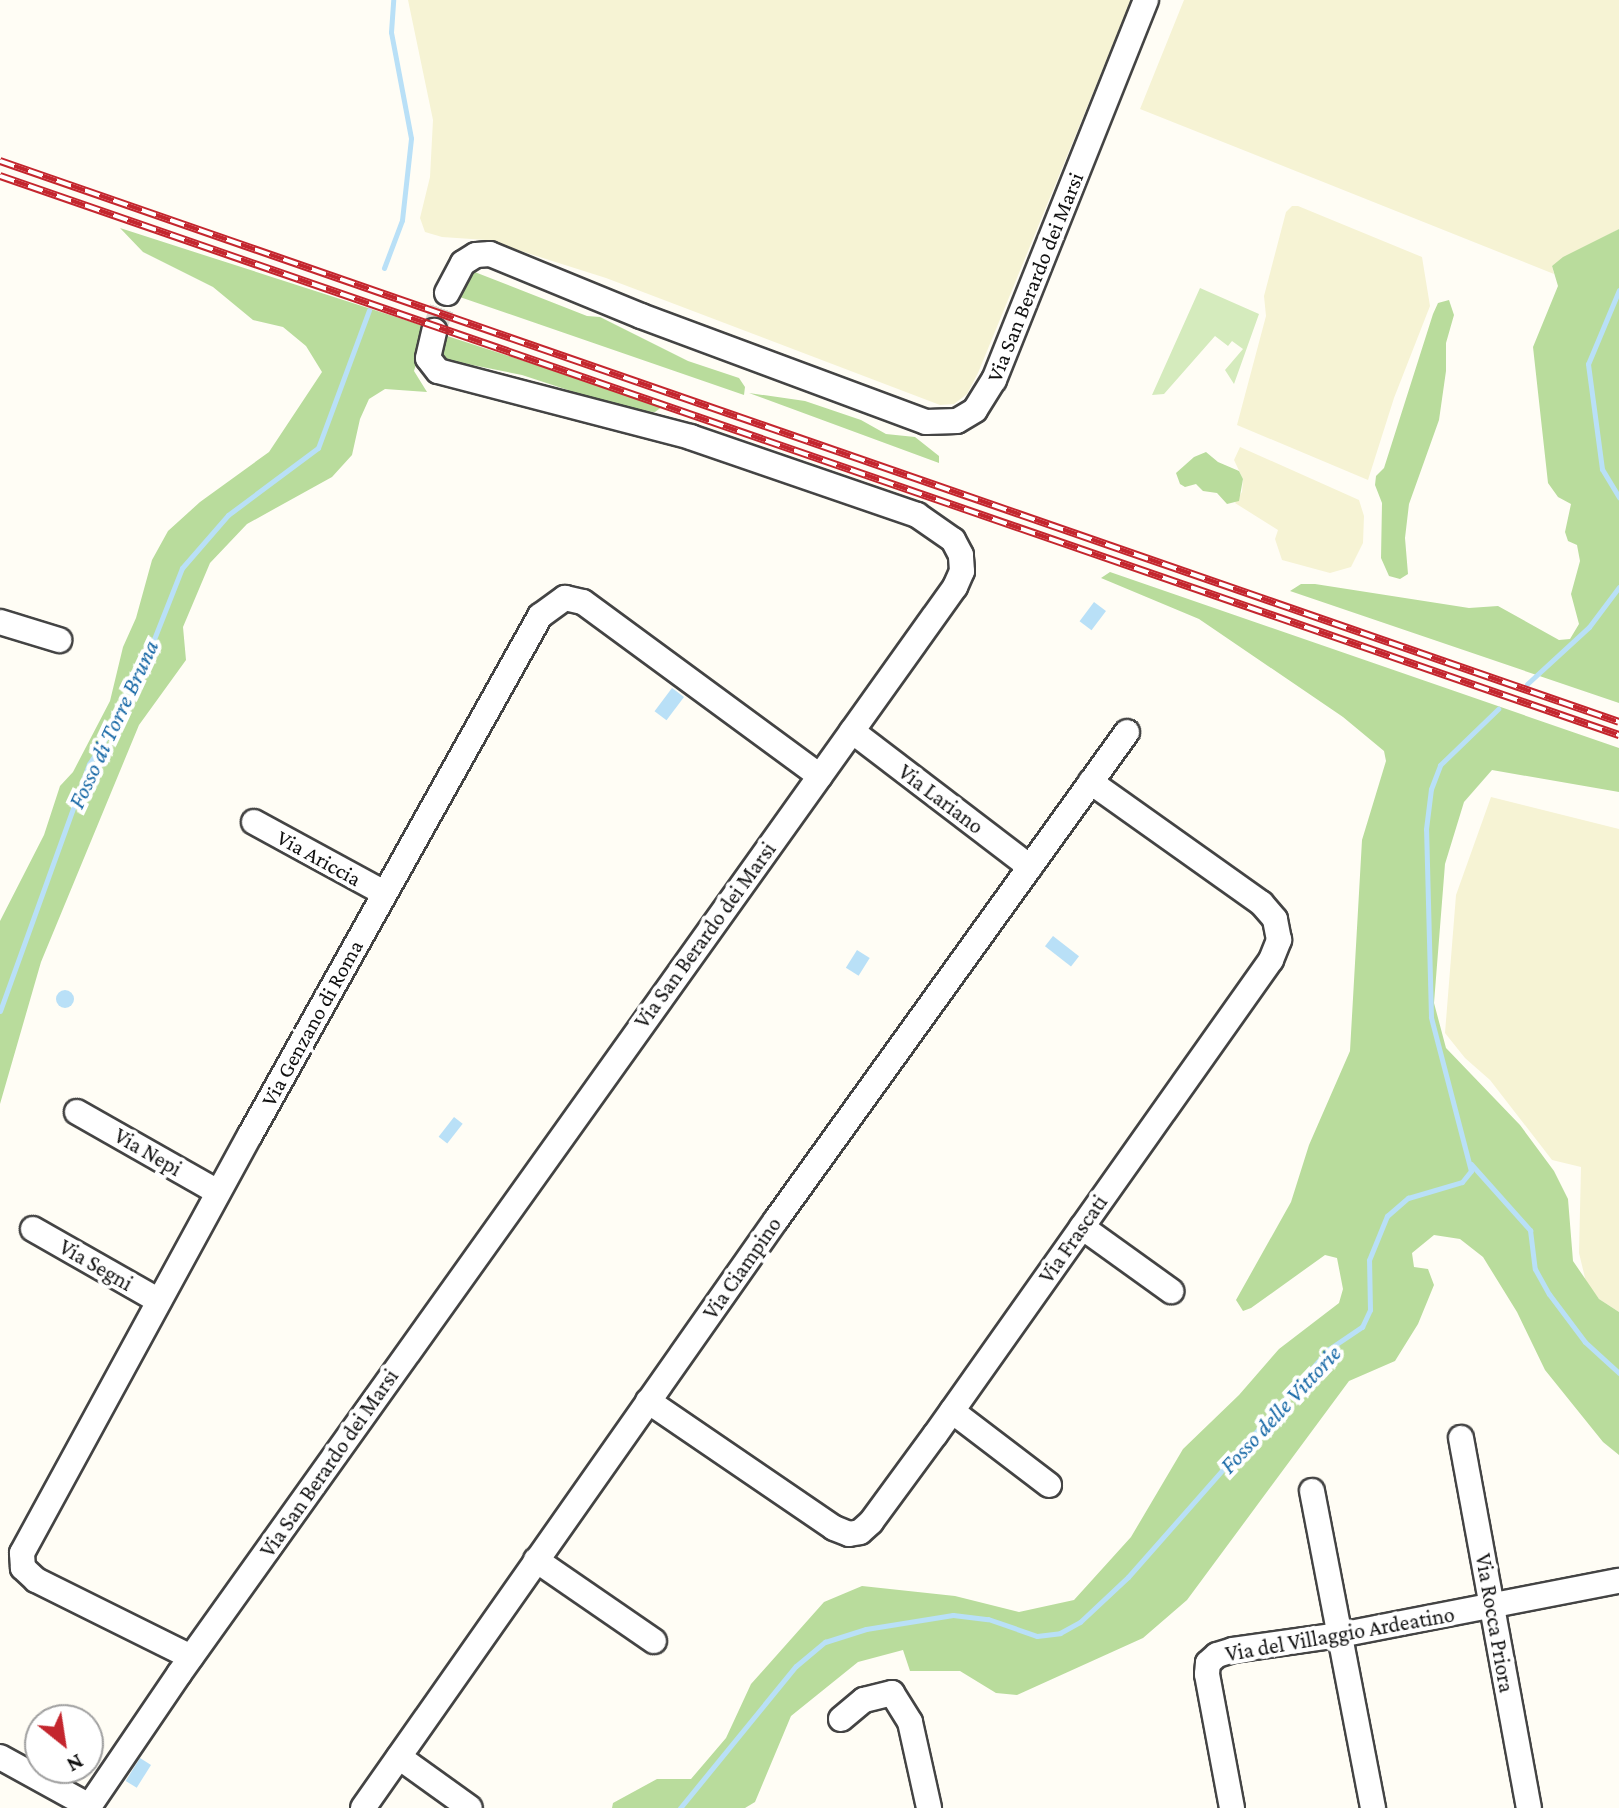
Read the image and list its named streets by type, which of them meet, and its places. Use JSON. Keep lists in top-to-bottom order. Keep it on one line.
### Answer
{"streets":{"street":["Via San Berardo dei Marsi","Via Lariano","Via Ariccia","Via Genzano di Roma","Via Nepi","Via Frascati","Via Segni","Via Ciampino","Via Rocca Priora","Via del Villaggio Ardeatino"]},"crossings":[["Via San Berardo dei Marsi","Via Lariano"],["Via San Berardo dei Marsi","Via Genzano di Roma"],["Via Lariano","Via Ciampino"],["Via Ariccia","Via Genzano di Roma"],["Via Genzano di Roma","Via Nepi"],["Via Genzano di Roma","Via Segni"],["Via Frascati","Via Ciampino"],["Via Rocca Priora","Via del Villaggio Ardeatino"]],"water":["Fosso di Torre Bruna","Fosso delle Vittorie"],"north":"bottom right"}
